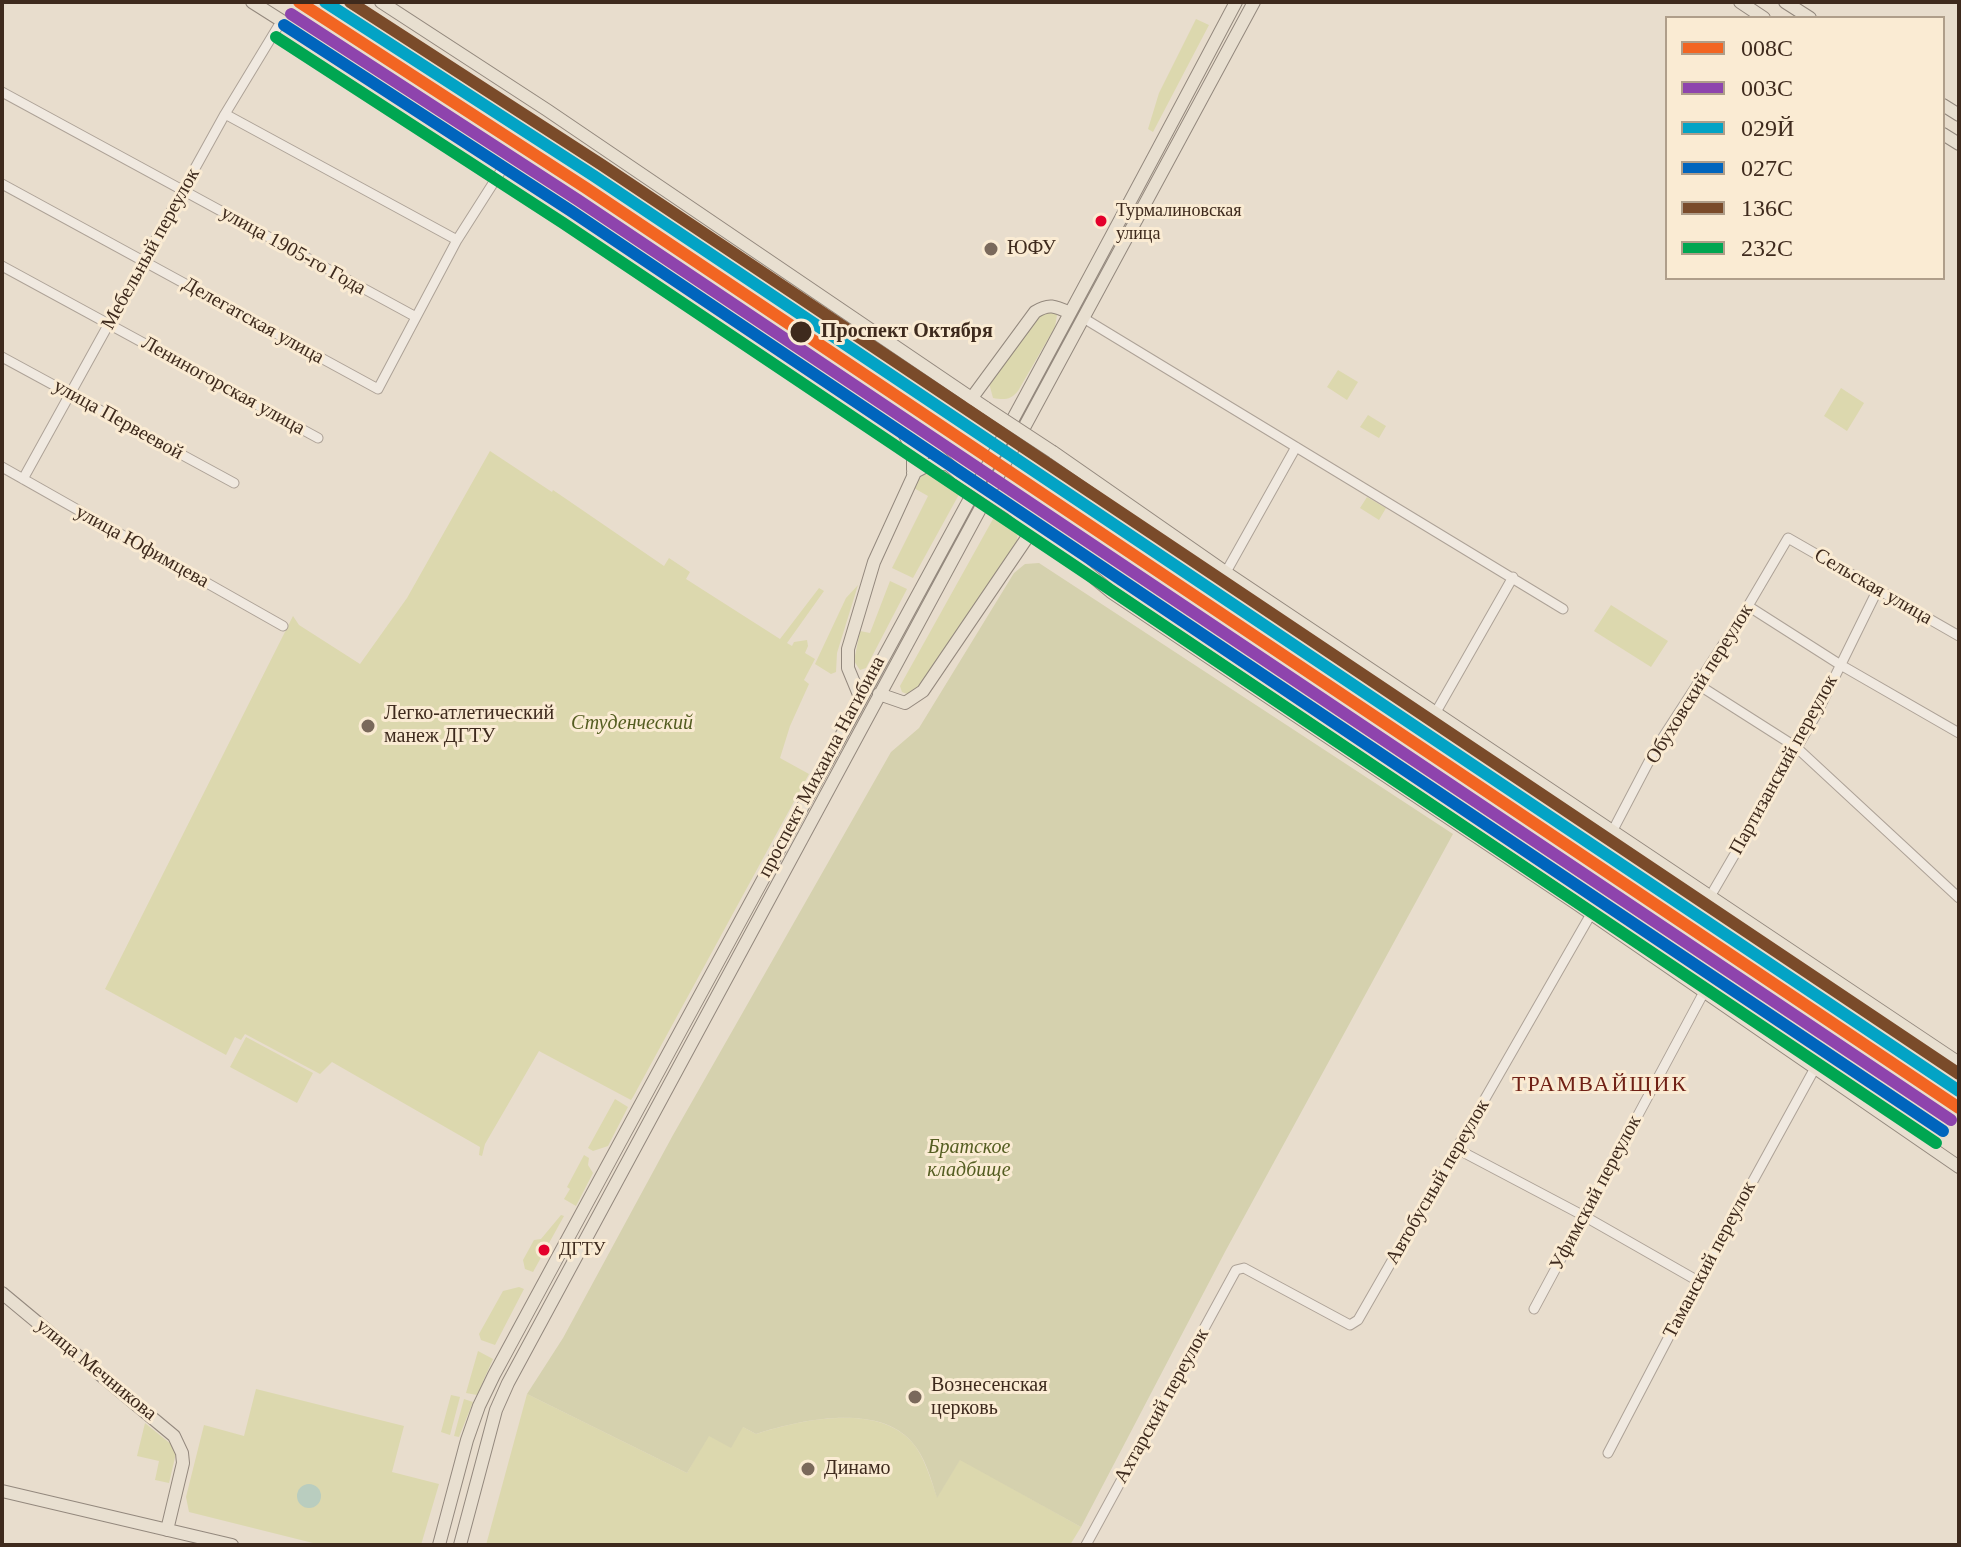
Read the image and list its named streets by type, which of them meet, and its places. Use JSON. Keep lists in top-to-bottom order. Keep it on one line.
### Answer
{"streets":{"main road":["проспект Михаила Нагибина","улица Мечникова"],"street":["Мебельный переулок","улица 1905-го Года","Делегатская улица","Лениногорская улица","улица Первеевой","улица Юфимцева","Сельская улица","Обуховский переулок","Партизанский переулок","Автобусный переулок","Уфимский переулок","Таманский переулок","Ахтарский переулок"]},"crossings":[["Мебельный переулок","улица 1905-го Года"],["Мебельный переулок","Делегатская улица"],["Мебельный переулок","Лениногорская улица"],["Мебельный переулок","улица Первеевой"],["Мебельный переулок","улица Юфимцева"],["улица 1905-го Года","Делегатская улица"],["Сельская улица","Обуховский переулок"],["Сельская улица","Партизанский переулок"],["Автобусный переулок","Ахтарский переулок"]],"districts":["ТРАМВАЙЩИК"],"parks":["Студенческий","Братское кладбище"],"places":["Турмалиновская улица","ЮФУ","Проспект Октября","Легко-атлетический манеж ДГТУ","ДГТУ","Вознесенская церковь","Динамо"],"lines":["transit line 008С","transit line 029Й","transit line 136С","transit line 003С","transit line 027С","transit line 232C"],"legend":["008С","003С","029Й","027С","136С","232C"]}
